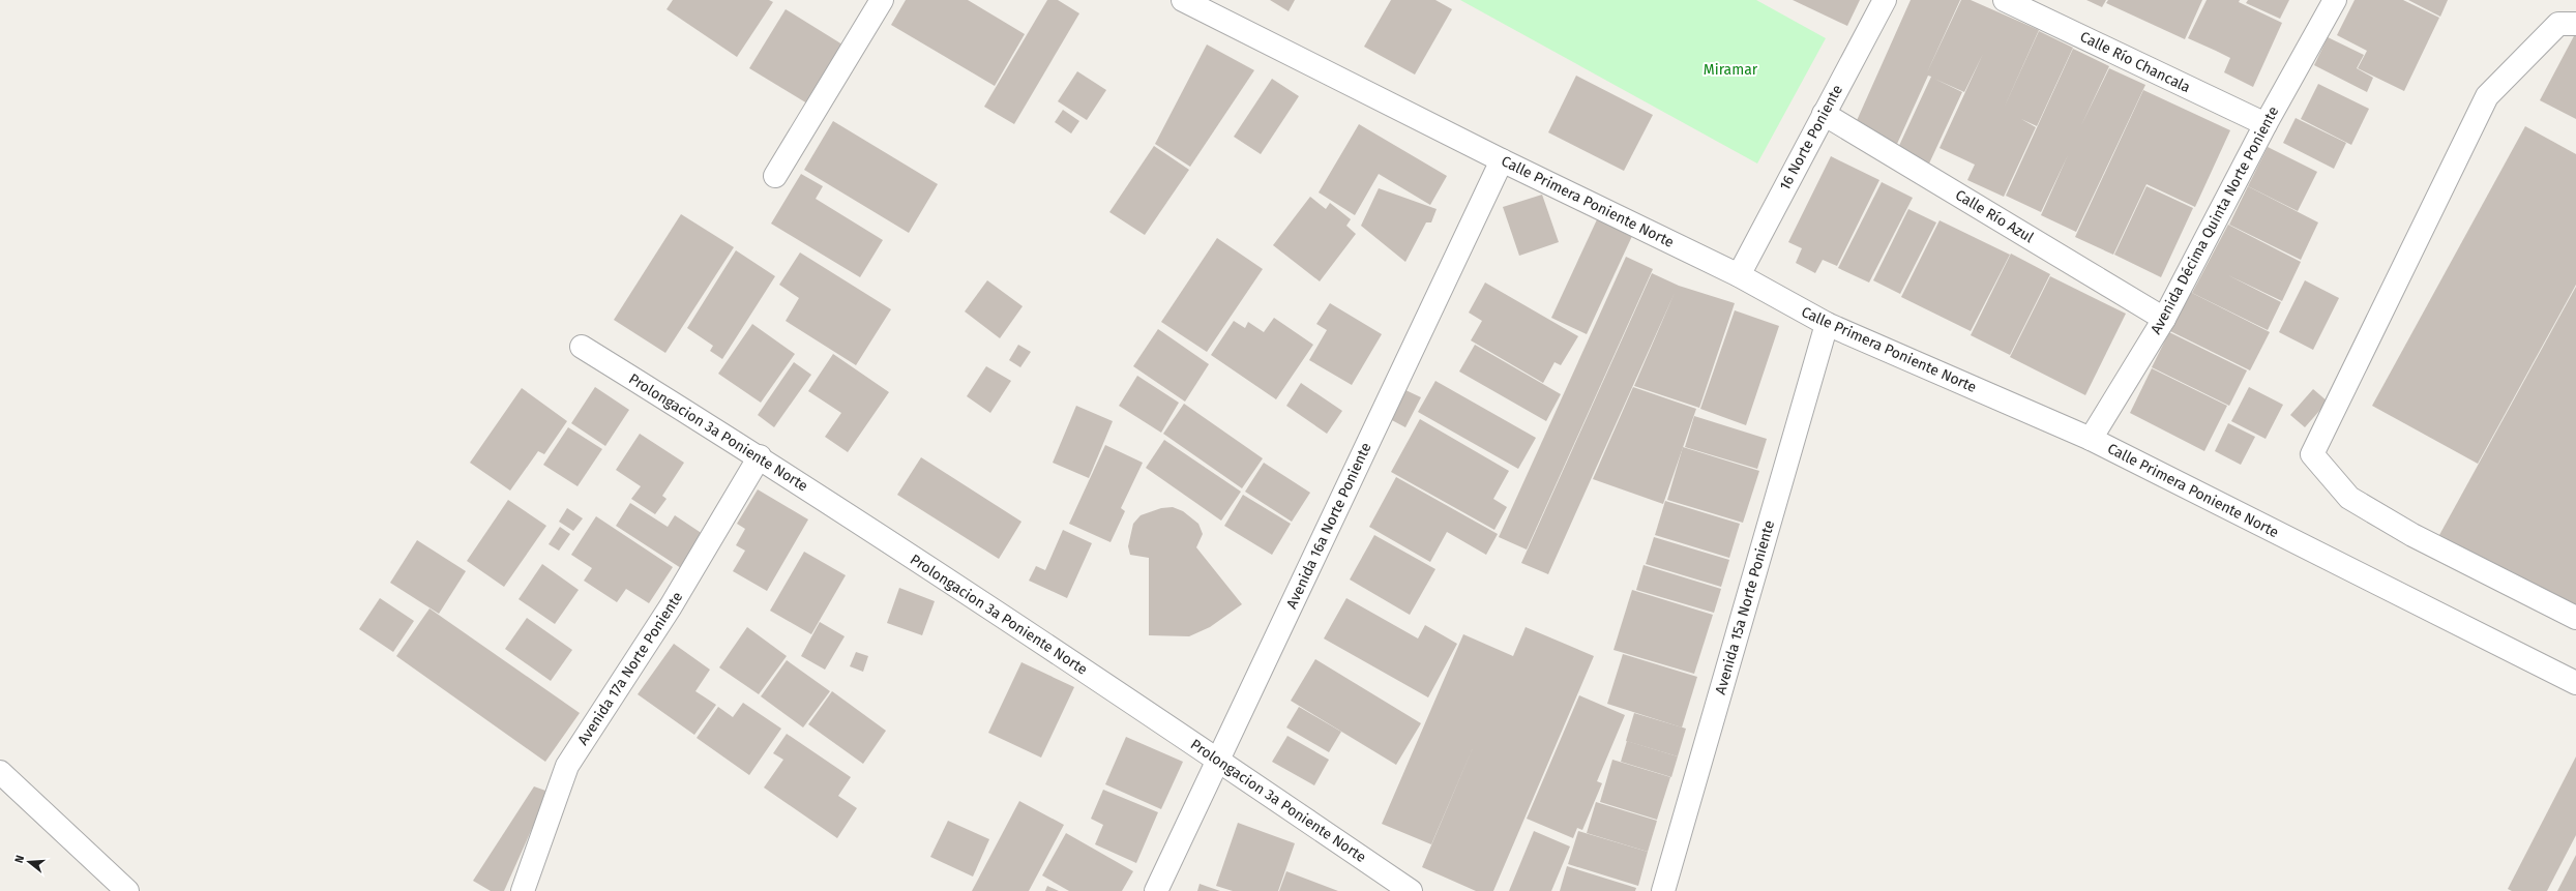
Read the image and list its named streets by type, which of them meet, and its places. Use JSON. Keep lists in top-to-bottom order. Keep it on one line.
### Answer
{"streets":{"street":["Calle Río Chancala","16 Norte Poniente","Calle Primera Poniente Norte","Calle Río Azul","Avenida Décima Quinta Norte Poniente","Prolongacion 3a Poniente Norte","Avenida 16a Norte Poniente","Avenida 15a Norte Poniente","Avenida 17a Norte Poniente"]},"crossings":[["Calle Río Chancala","Avenida Décima Quinta Norte Poniente"],["16 Norte Poniente","Calle Primera Poniente Norte"],["16 Norte Poniente","Calle Río Azul"],["Calle Primera Poniente Norte","Avenida Décima Quinta Norte Poniente"],["Calle Primera Poniente Norte","Avenida 16a Norte Poniente"],["Calle Primera Poniente Norte","Avenida 15a Norte Poniente"],["Calle Río Azul","Avenida Décima Quinta Norte Poniente"],["Prolongacion 3a Poniente Norte","Avenida 16a Norte Poniente"],["Prolongacion 3a Poniente Norte","Avenida 17a Norte Poniente"]],"parks":["Miramar"],"north":"left"}
